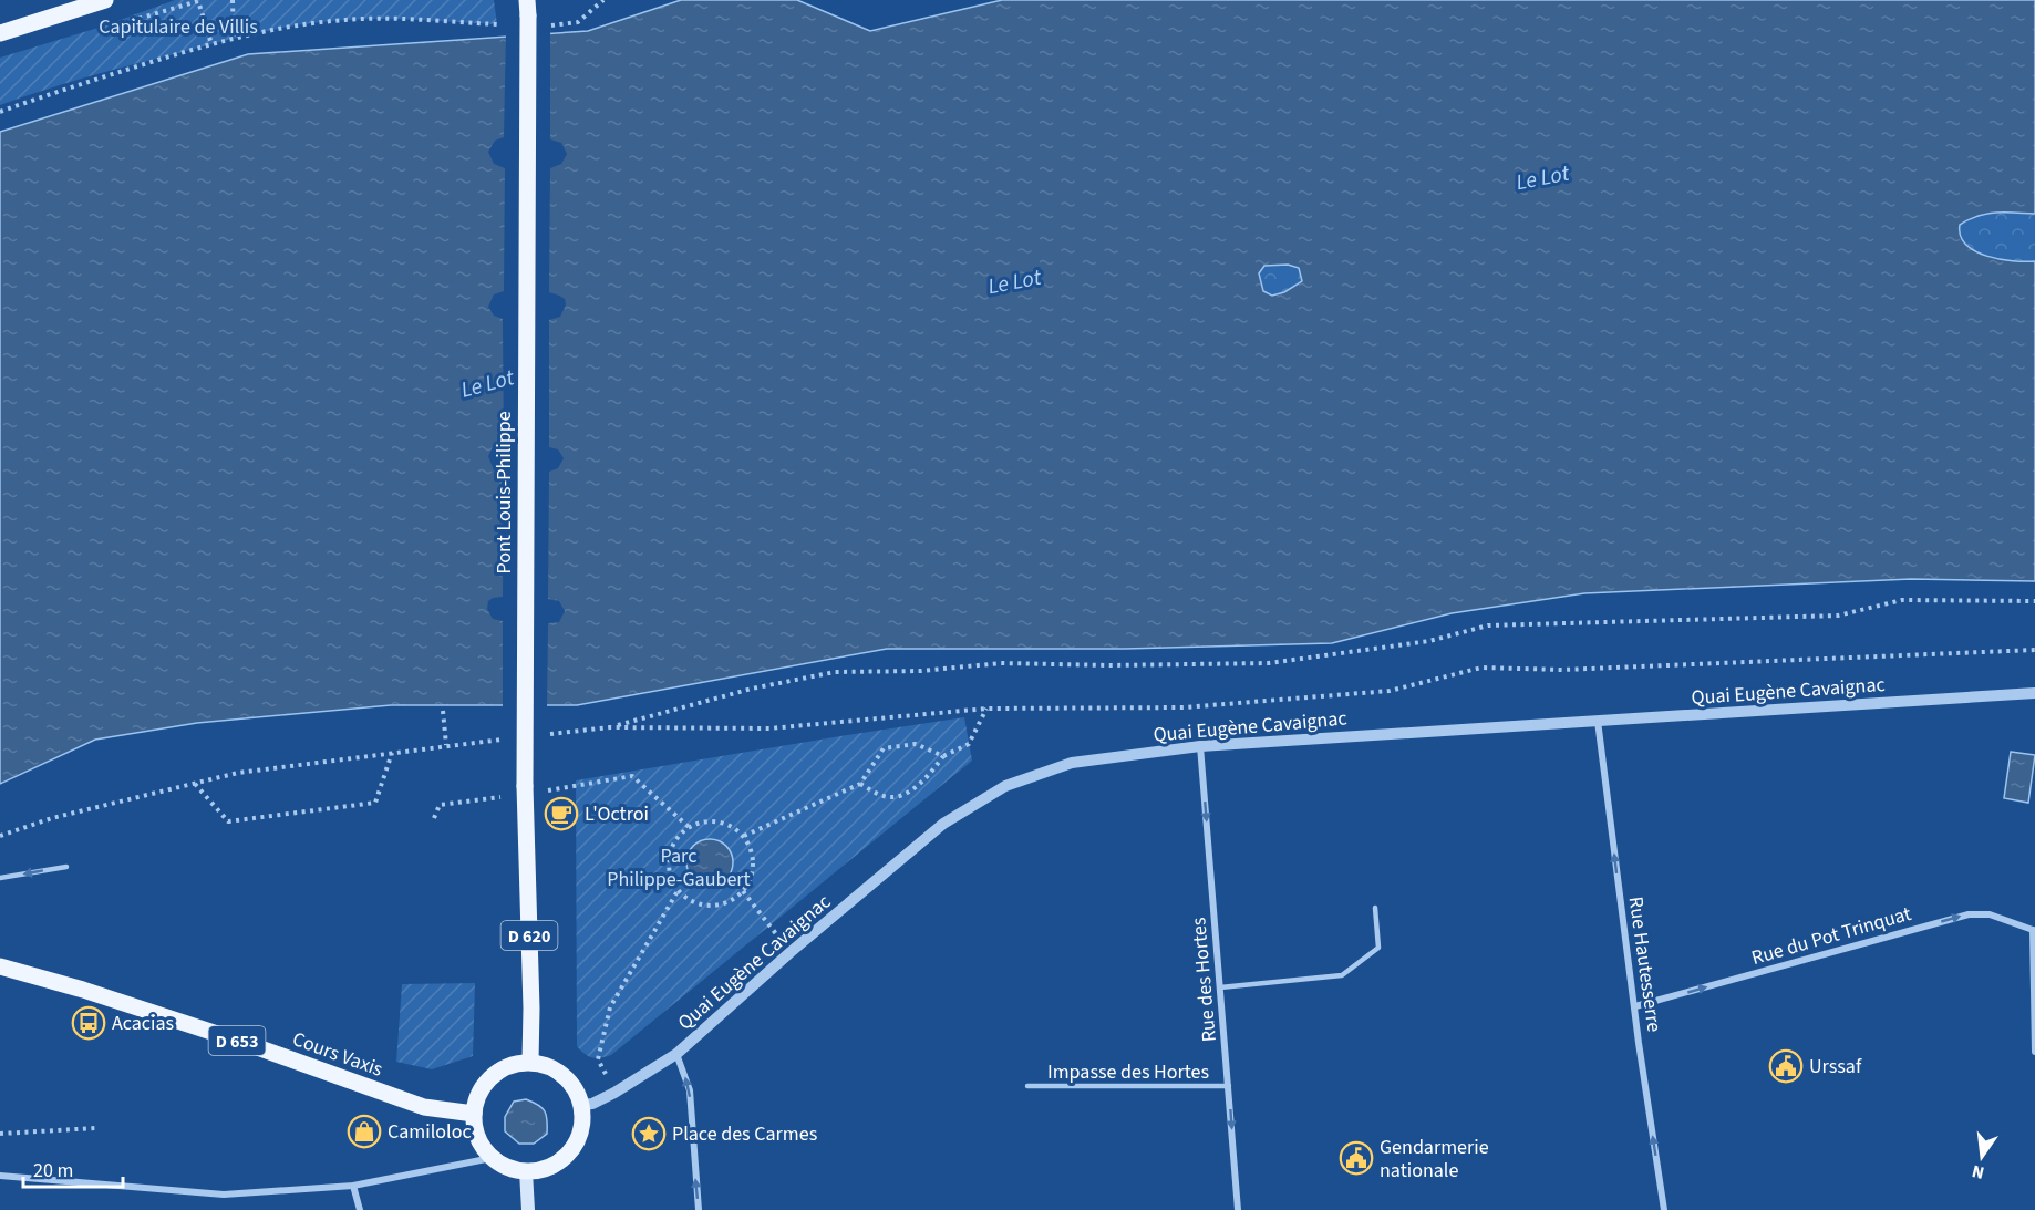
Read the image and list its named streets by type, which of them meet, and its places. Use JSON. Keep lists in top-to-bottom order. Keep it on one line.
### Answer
{"streets":{"main road":["Pont Louis-Philippe","D 620","D 653","Cours Vaxis"],"street":["Quai Eugène Cavaignac","Rue du Pot Trinquat","Rue Hautesserre","Rue des Hortes"],"lane":["Impasse des Hortes"]},"crossings":[["Pont Louis-Philippe","Quai Eugène Cavaignac"],["Pont Louis-Philippe","Cours Vaxis"],["Quai Eugène Cavaignac","Rue Hautesserre"],["Quai Eugène Cavaignac","Rue des Hortes"],["Quai Eugène Cavaignac","Cours Vaxis"],["Rue du Pot Trinquat","Rue Hautesserre"],["Rue des Hortes","Impasse des Hortes"]],"one_way":["Rue du Pot Trinquat","Rue Hautesserre","Rue des Hortes"],"water":["Le Lot"],"parks":["Capitulaire de Villis","Parc Philippe-Gaubert"],"places":{"cafe":["L'Octroi"],"bus stop":["Acacias"],"public building":["Urssaf","Gendarmerie nationale"],"shop":["Camiloloc"],"place":["Place des Carmes"]},"scale_bar":"20 m","north":"bottom"}
